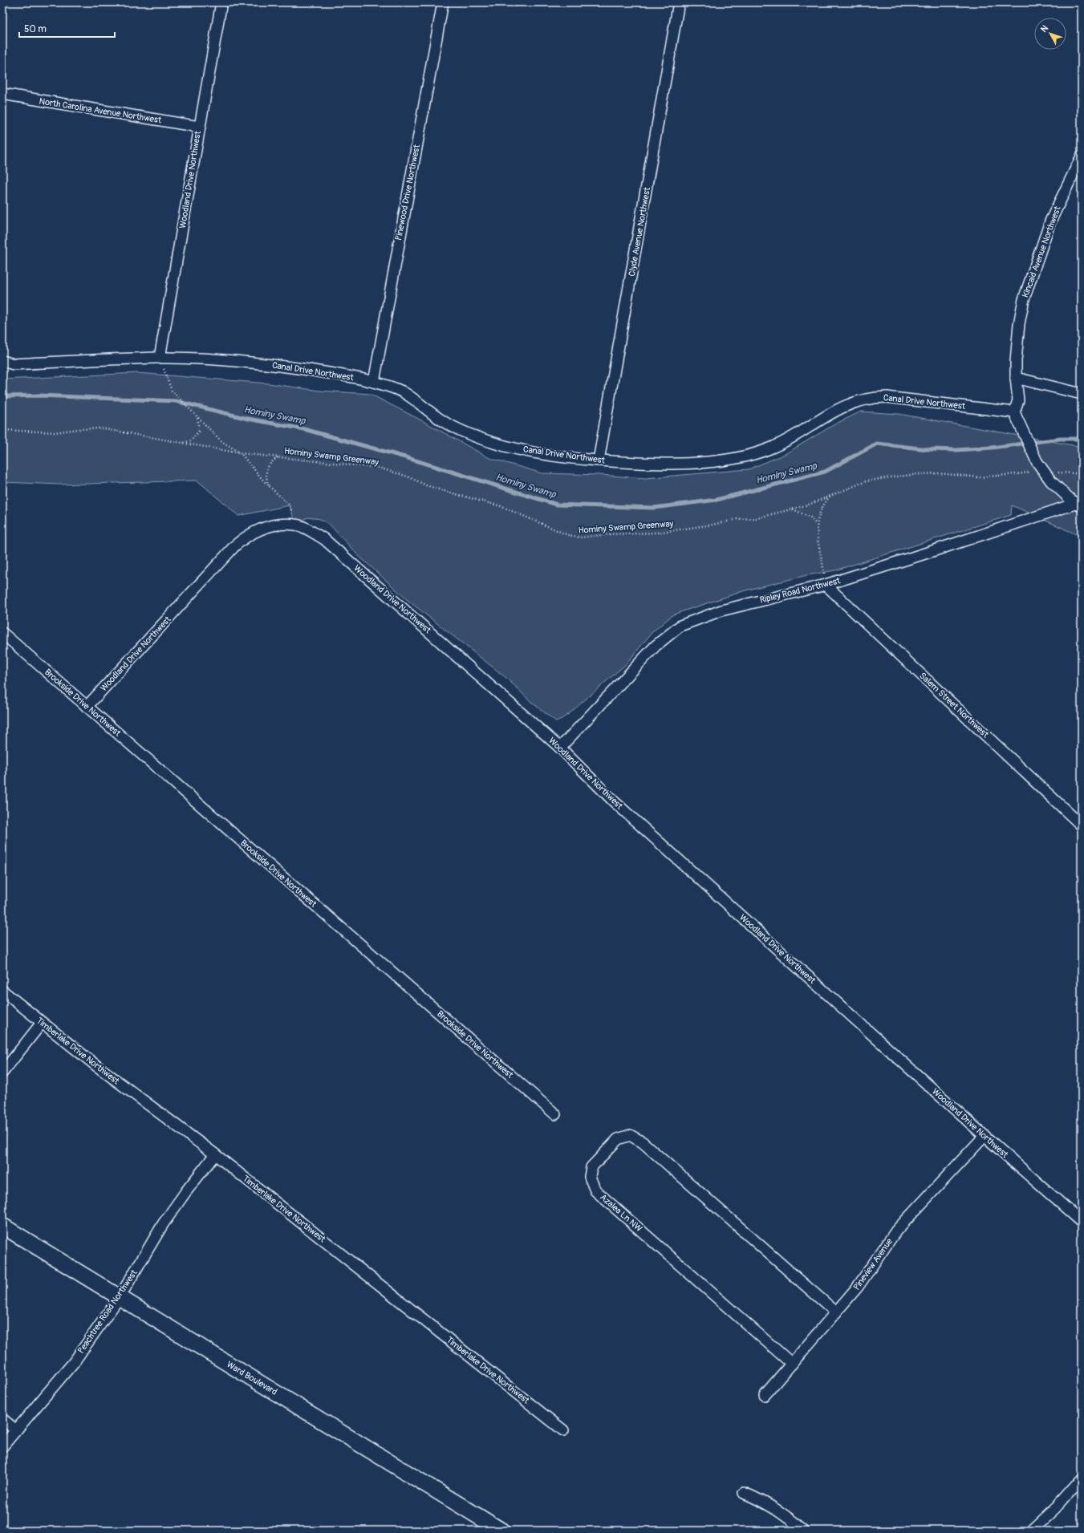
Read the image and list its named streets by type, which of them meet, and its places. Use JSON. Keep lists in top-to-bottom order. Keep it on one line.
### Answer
{"streets":{"main road":["Ward Boulevard"],"street":["North Carolina Avenue Northwest","Woodland Drive Northwest","Pinewood Drive Northwest","Clyde Avenue Northwest","Kincaid Avenue Northwest","Canal Drive Northwest","Ripley Road Northwest","Brookside Drive Northwest","Salem Street Northwest","Timberlake Drive Northwest","Azalea Ln NW","Pineview Avenue","Peachtree Road Northwest"],"path":["Hominy Swamp Greenway"]},"crossings":[["North Carolina Avenue Northwest","Woodland Drive Northwest"],["Woodland Drive Northwest","Canal Drive Northwest"],["Woodland Drive Northwest","Hominy Swamp Greenway"],["Woodland Drive Northwest","Ripley Road Northwest"],["Woodland Drive Northwest","Brookside Drive Northwest"],["Woodland Drive Northwest","Pineview Avenue"],["Pinewood Drive Northwest","Canal Drive Northwest"],["Clyde Avenue Northwest","Canal Drive Northwest"],["Kincaid Avenue Northwest","Canal Drive Northwest"],["Canal Drive Northwest","Hominy Swamp Greenway"],["Ripley Road Northwest","Salem Street Northwest"],["Timberlake Drive Northwest","Peachtree Road Northwest"],["Azalea Ln NW","Pineview Avenue"],["Peachtree Road Northwest","Ward Boulevard"]],"water":["Hominy Swamp"],"scale_bar":"50 m","north":"top left"}
